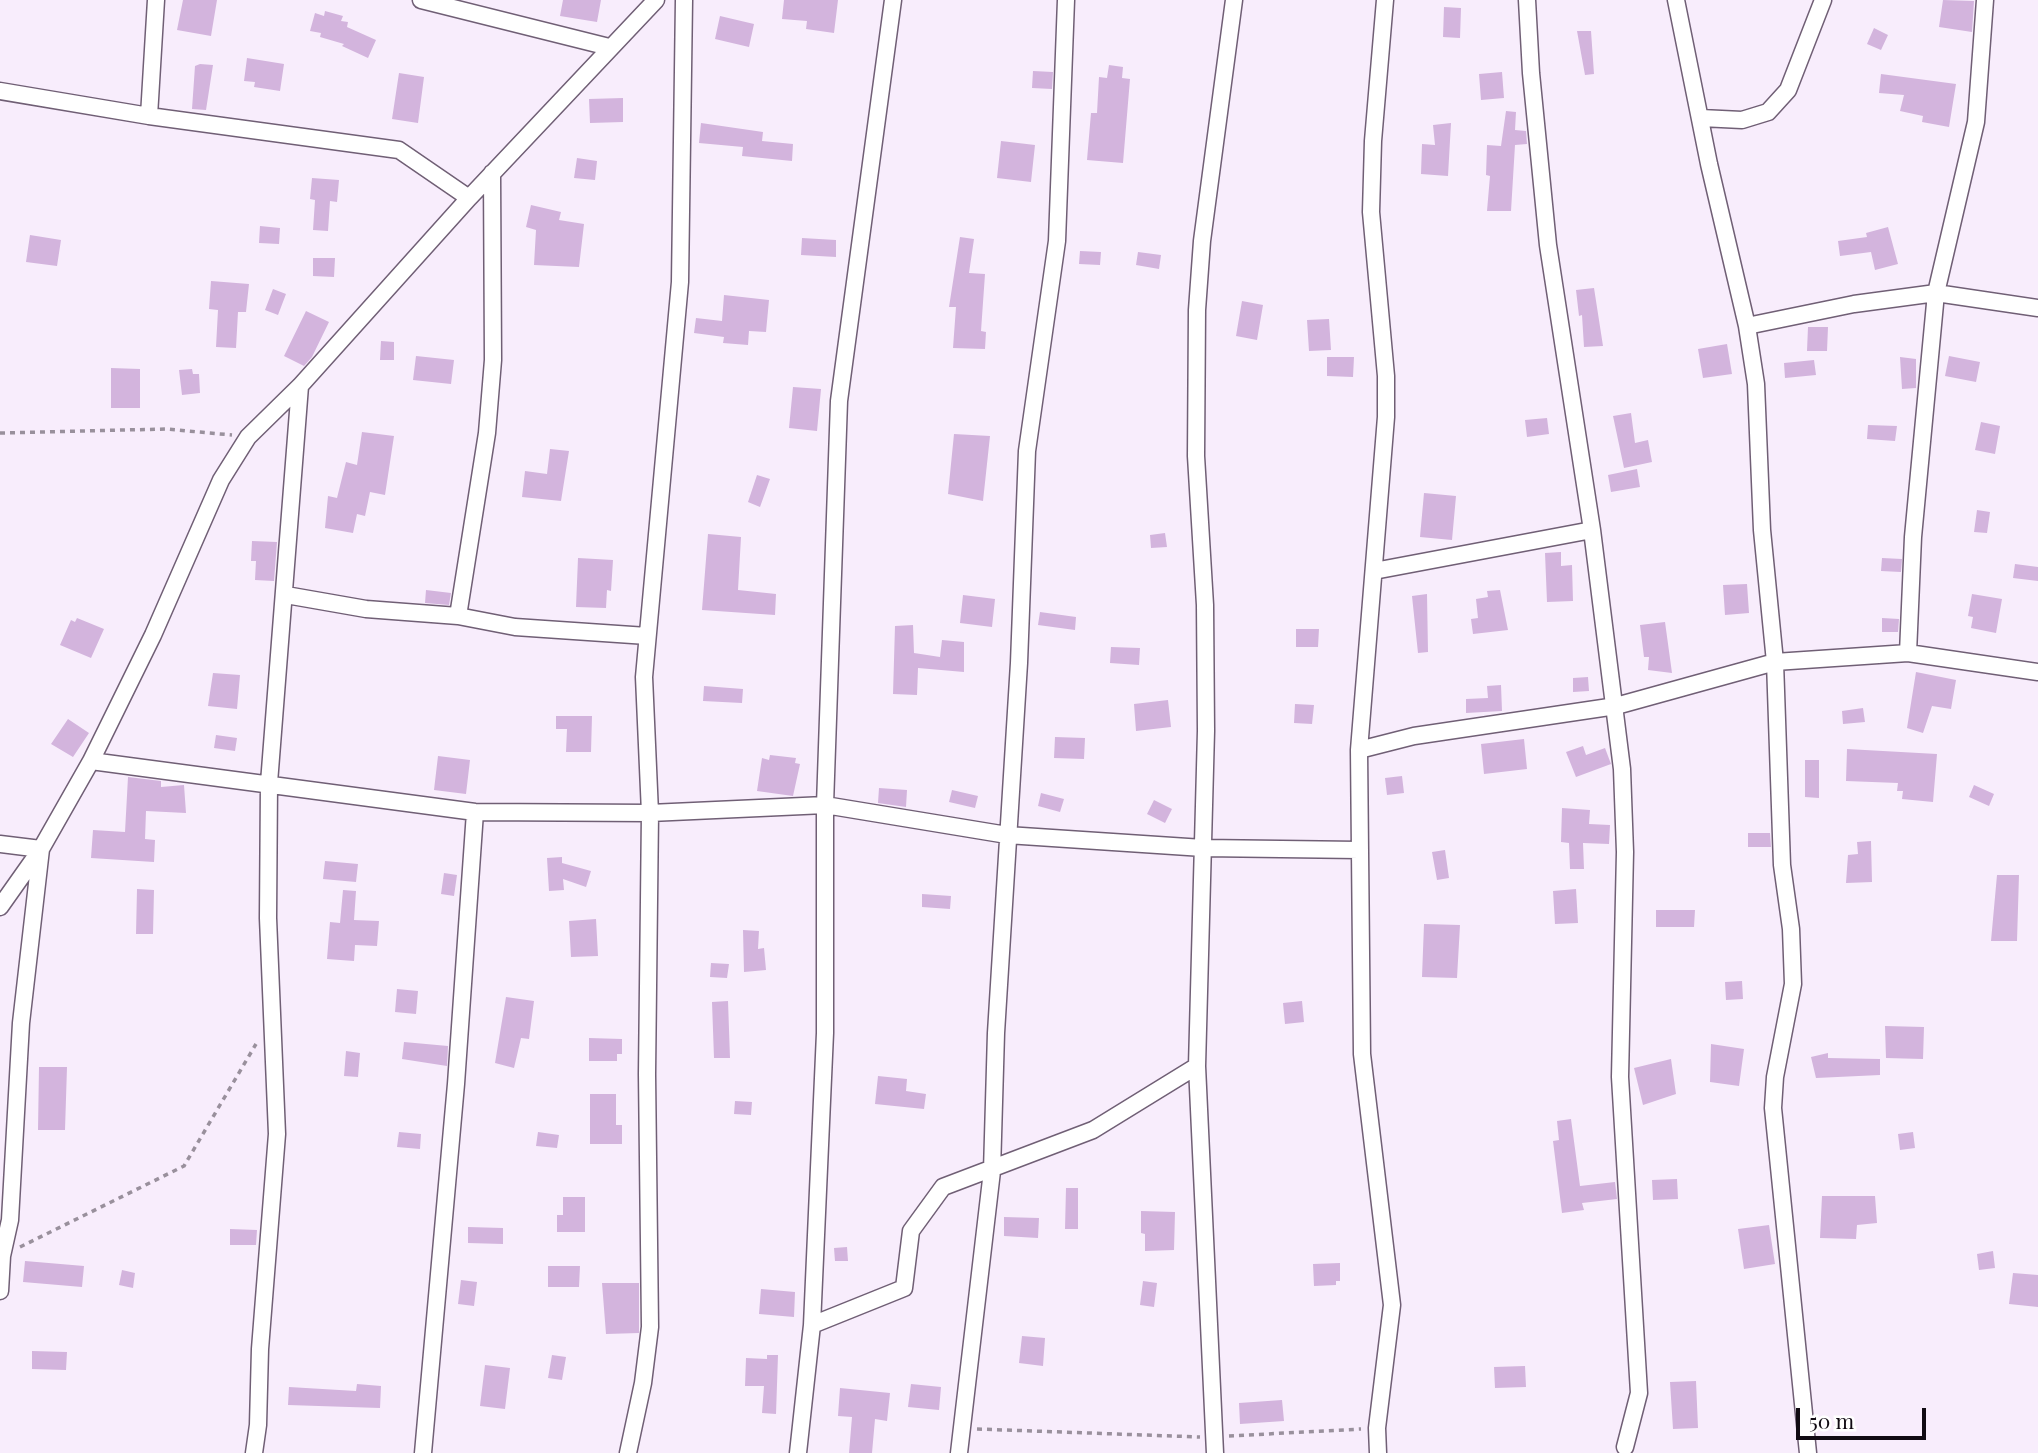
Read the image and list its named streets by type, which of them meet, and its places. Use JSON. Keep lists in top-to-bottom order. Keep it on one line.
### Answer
{"scale_bar":"50 m"}
